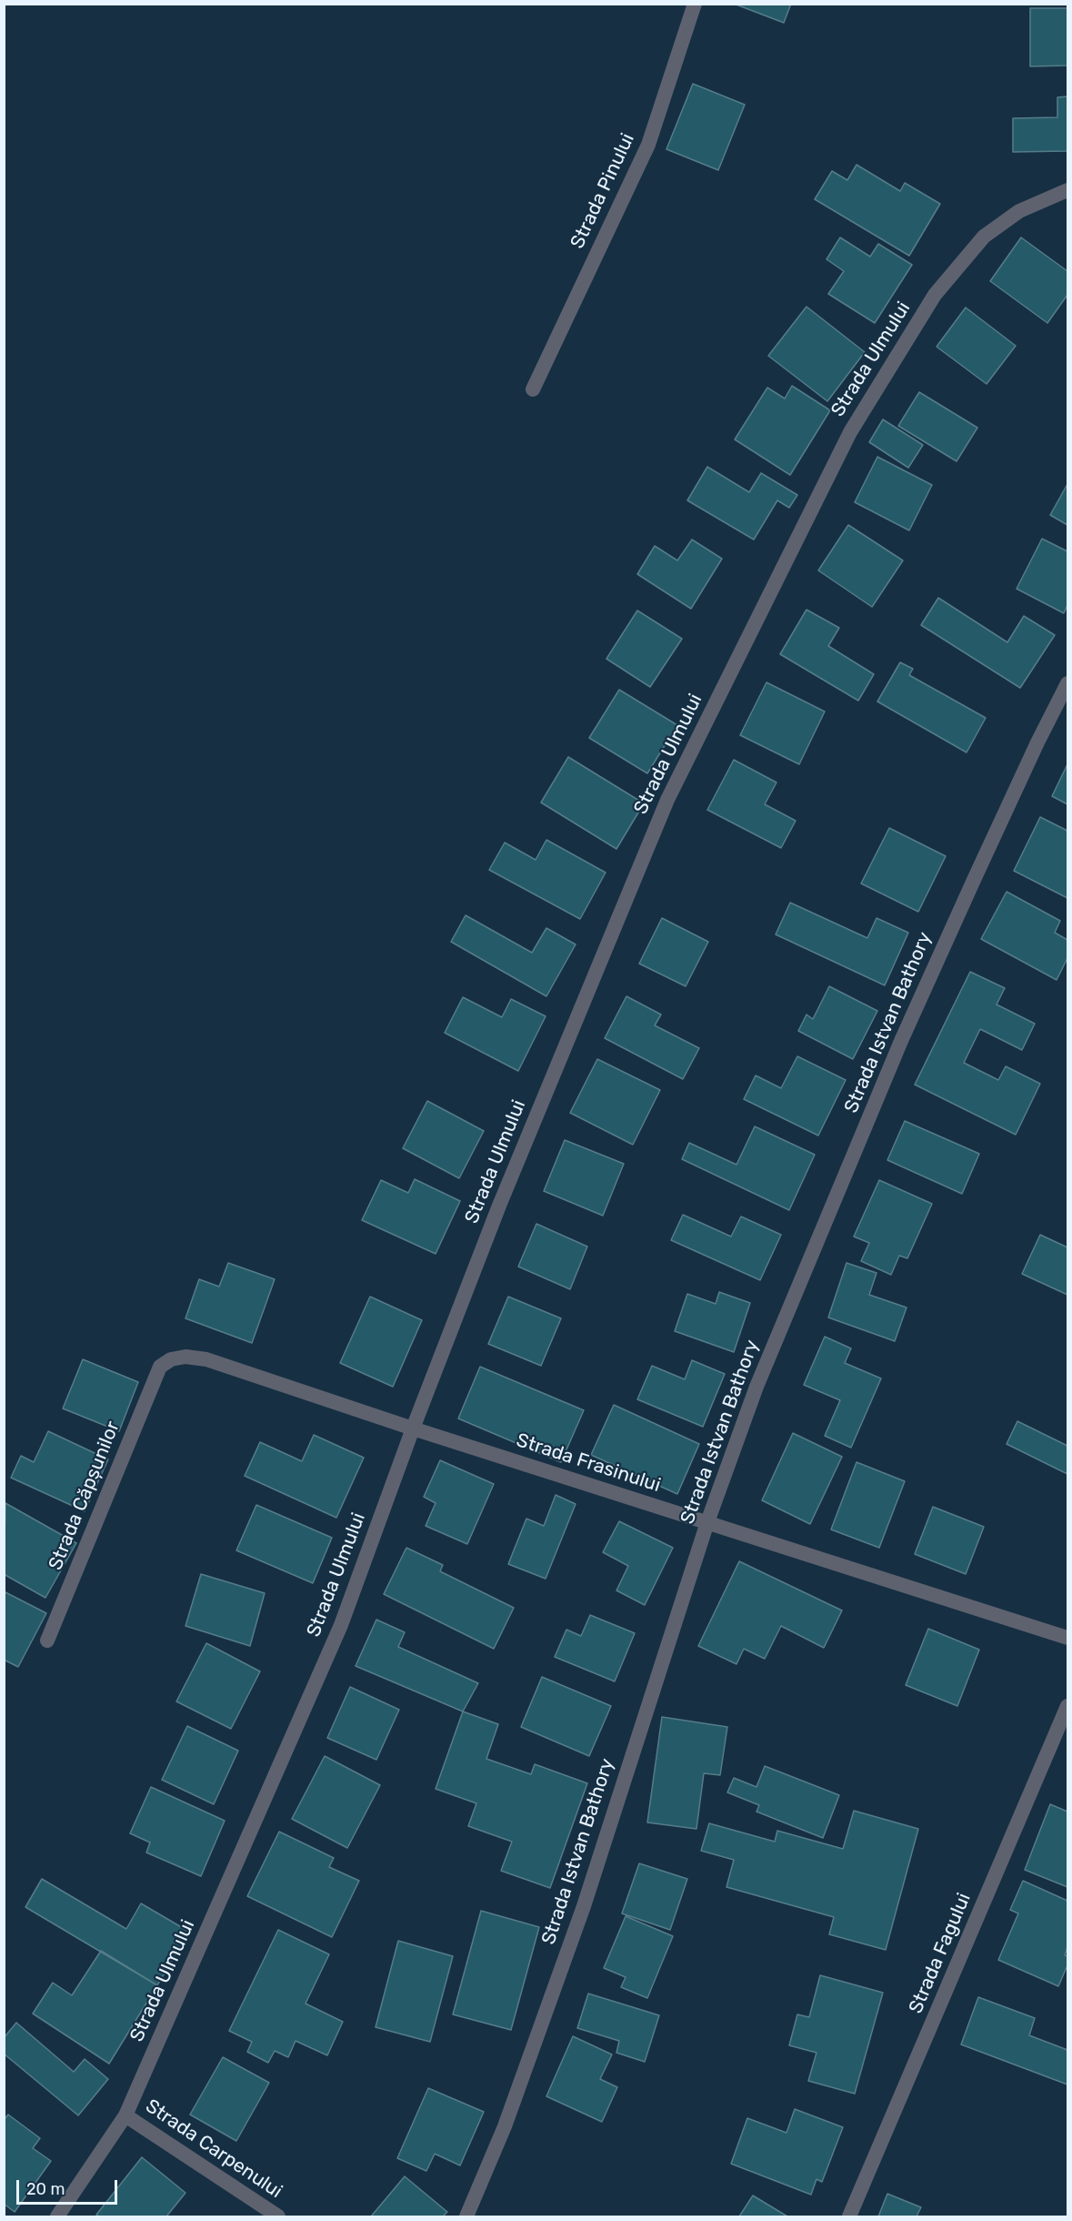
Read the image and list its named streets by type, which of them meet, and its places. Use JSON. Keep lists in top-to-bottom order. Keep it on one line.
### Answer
{"streets":{"street":["Strada Pinului","Strada Ulmului","Strada Istvan Bathory","Strada Frasinului","Strada Căpșunilor","Strada Fagului","Strada Carpenului"]},"crossings":[["Strada Ulmului","Strada Frasinului"],["Strada Ulmului","Strada Carpenului"],["Strada Istvan Bathory","Strada Frasinului"],["Strada Frasinului","Strada Căpșunilor"]],"scale_bar":"20 m"}
